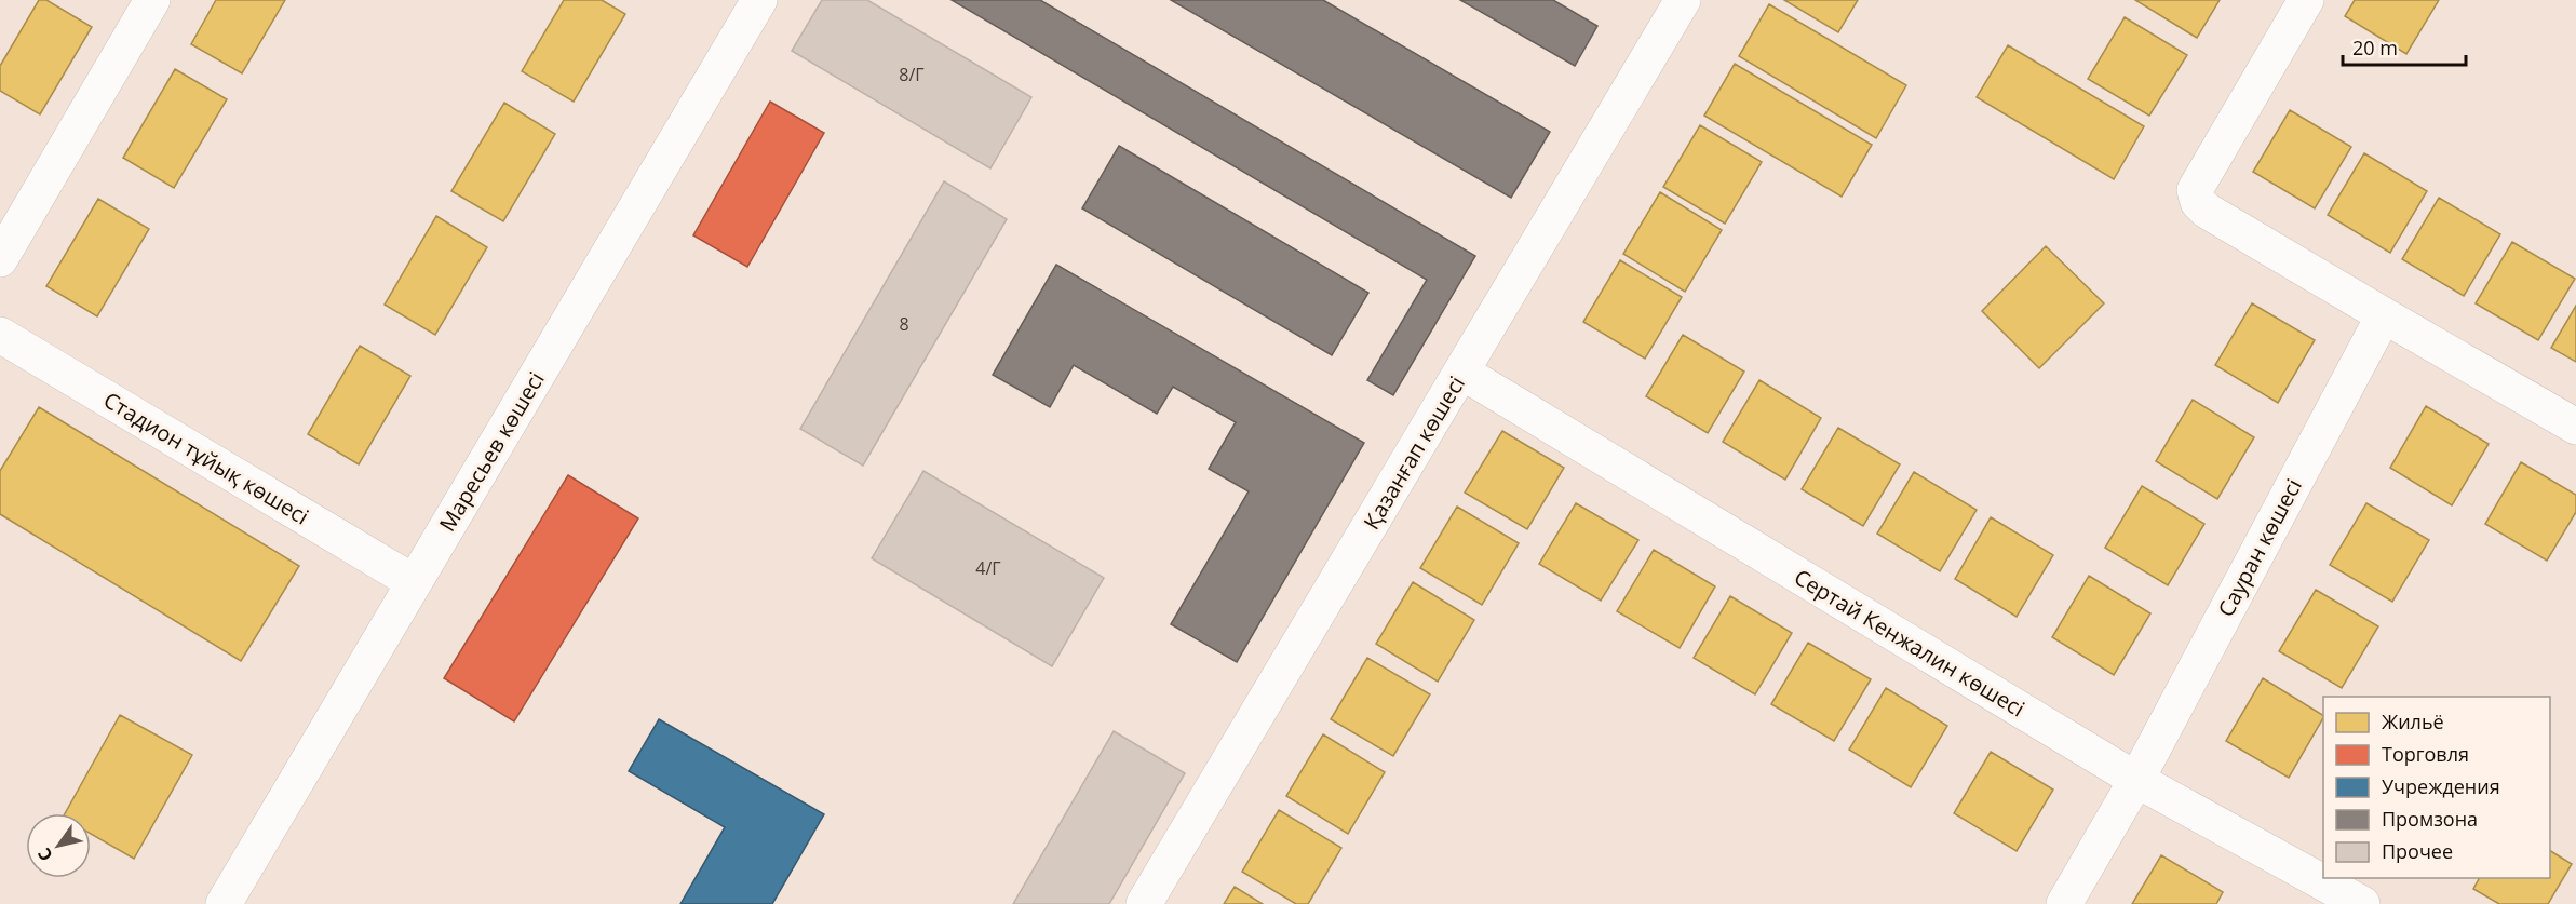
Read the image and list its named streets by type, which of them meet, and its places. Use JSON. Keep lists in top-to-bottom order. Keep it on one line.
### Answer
{"streets":{"street":["Маресьев көшесі","Қазанғап көшесі","Стадион тұйық көшесі","Сауран көшесі","Сертай Кенжалин көшесі"]},"crossings":[["Маресьев көшесі","Стадион тұйық көшесі"],["Қазанғап көшесі","Сертай Кенжалин көшесі"],["Сауран көшесі","Сертай Кенжалин көшесі"]],"house_numbers":["8/Г","8","4/Г"],"legend":["Жильё","Торговля","Учреждения","Промзона","Прочее"],"scale_bar":"20 m","north":"bottom left"}
